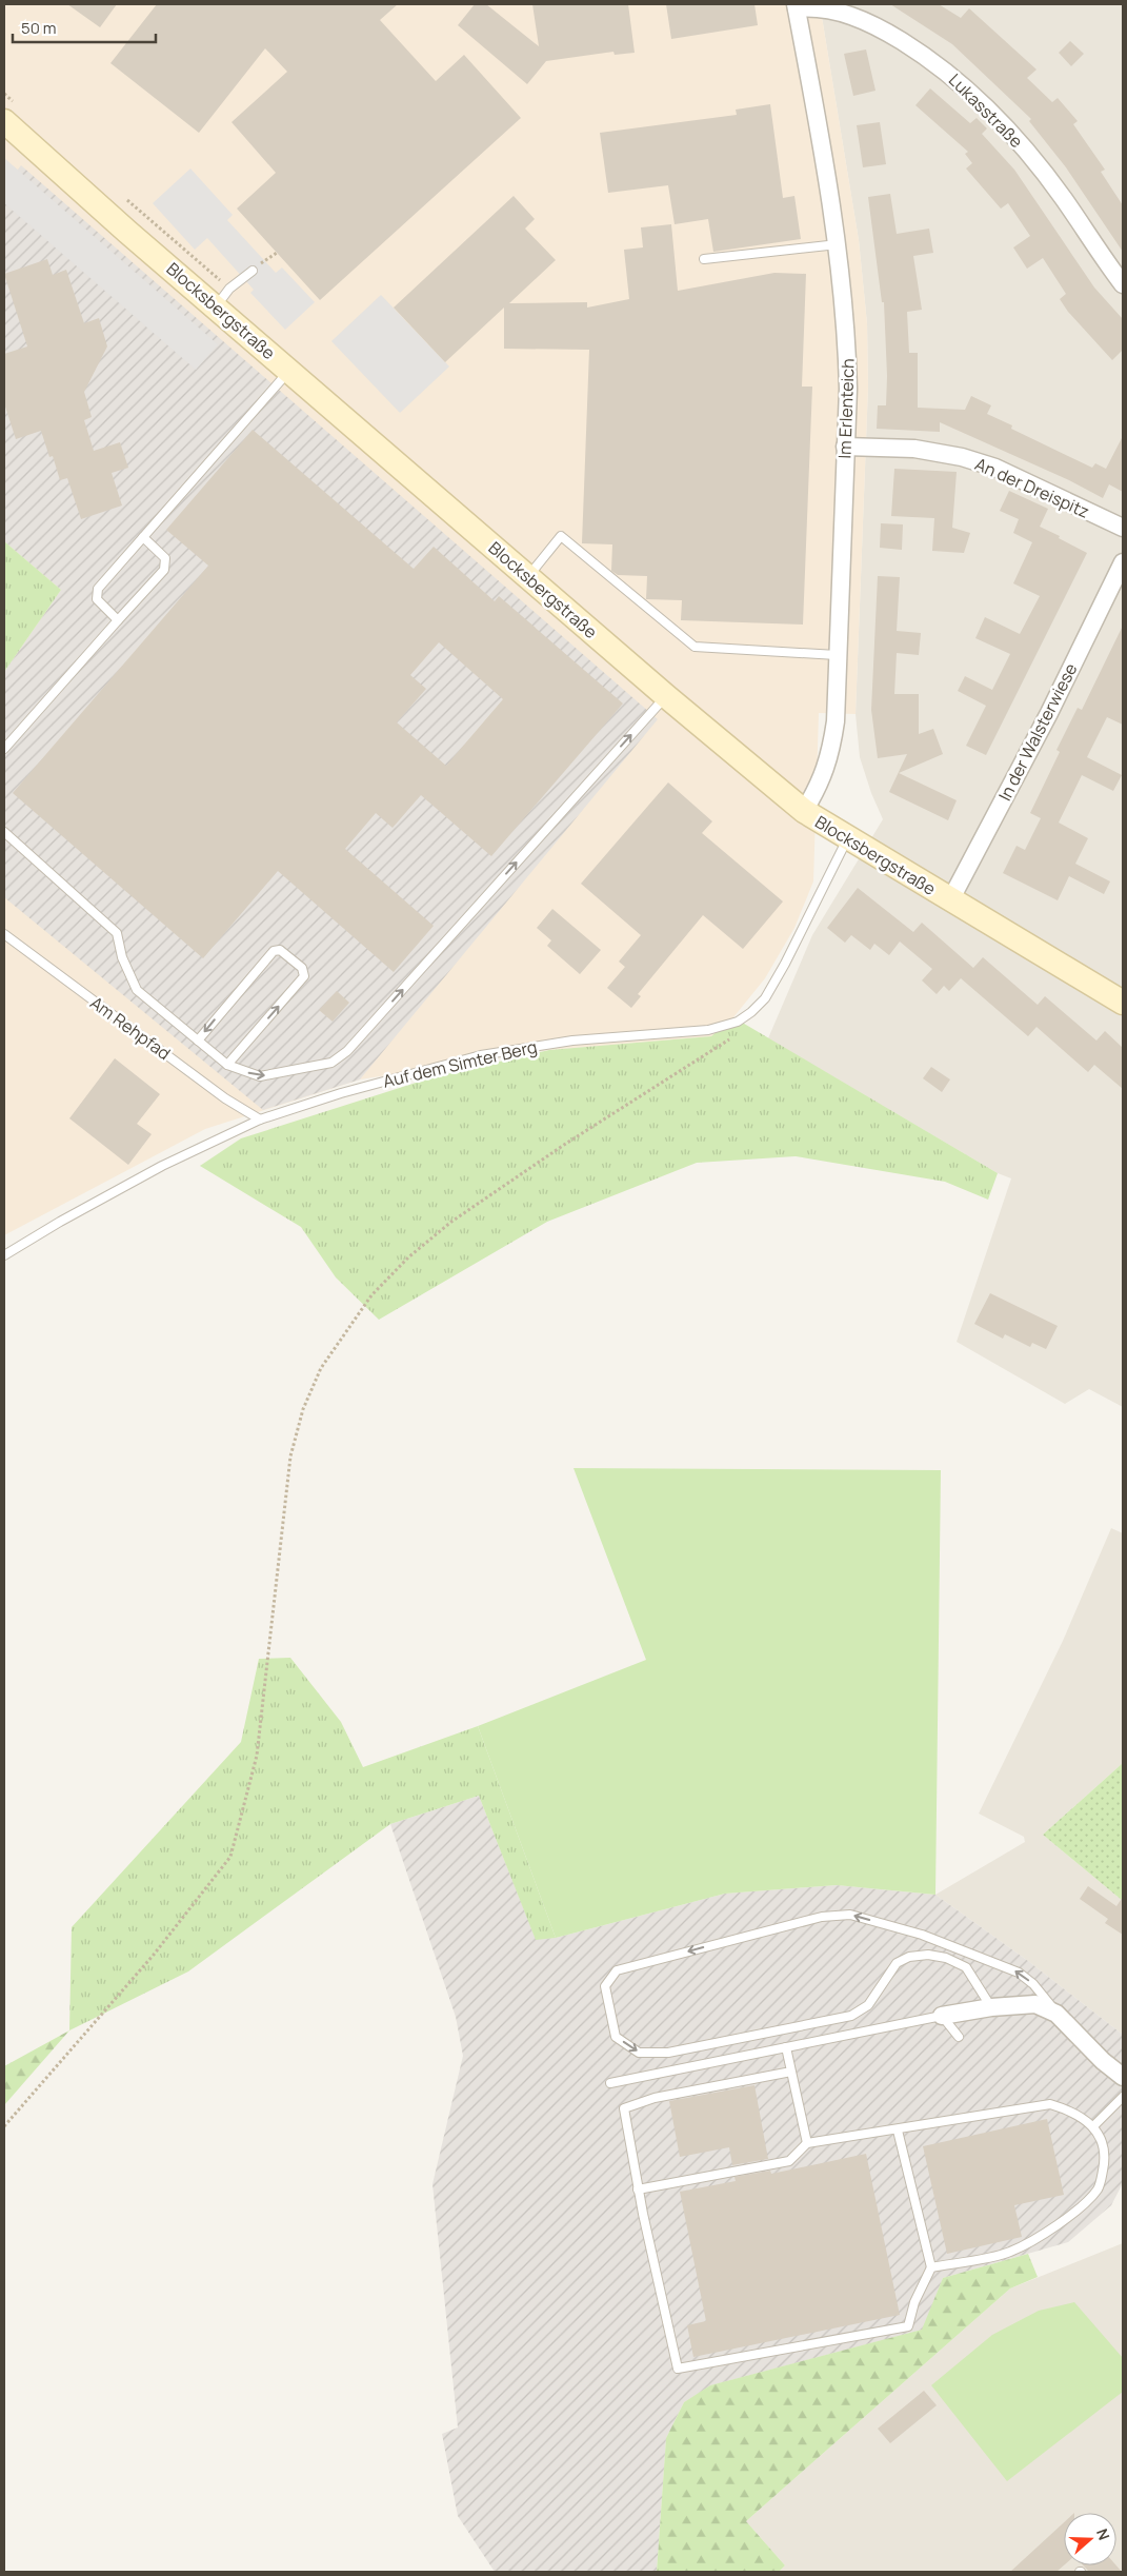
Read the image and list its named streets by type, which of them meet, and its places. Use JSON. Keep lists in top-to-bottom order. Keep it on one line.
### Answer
{"streets":{"main road":["Blocksbergstraße"],"street":["Lukasstraße","Im Erlenteich","An der Dreispitz","In der Walsterwiese"],"lane":["Am Rehpfad","Auf dem Simter Berg"]},"crossings":[["Lukasstraße","Im Erlenteich"],["Blocksbergstraße","Im Erlenteich"],["Blocksbergstraße","In der Walsterwiese"],["Blocksbergstraße","Auf dem Simter Berg"],["Im Erlenteich","An der Dreispitz"],["Am Rehpfad","Auf dem Simter Berg"]],"scale_bar":"50 m","north":"right"}
